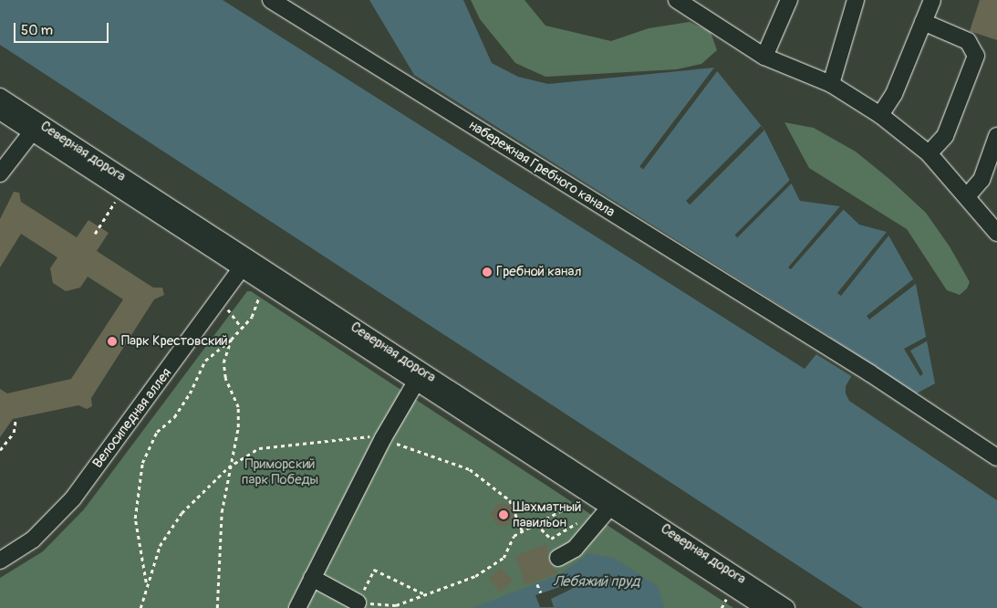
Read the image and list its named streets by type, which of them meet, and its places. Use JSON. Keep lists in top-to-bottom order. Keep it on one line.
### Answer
{"streets":{"street":["Северная дорога","набережная Гребного канала","Велосипедная аллея"]},"crossings":[["Северная дорога","Велосипедная аллея"]],"water":["Лебяжий пруд"],"parks":["Приморский парк Победы"],"places":["Гребной канал","Парк Крестовский","Шахматный павильон"],"scale_bar":"50 m"}
